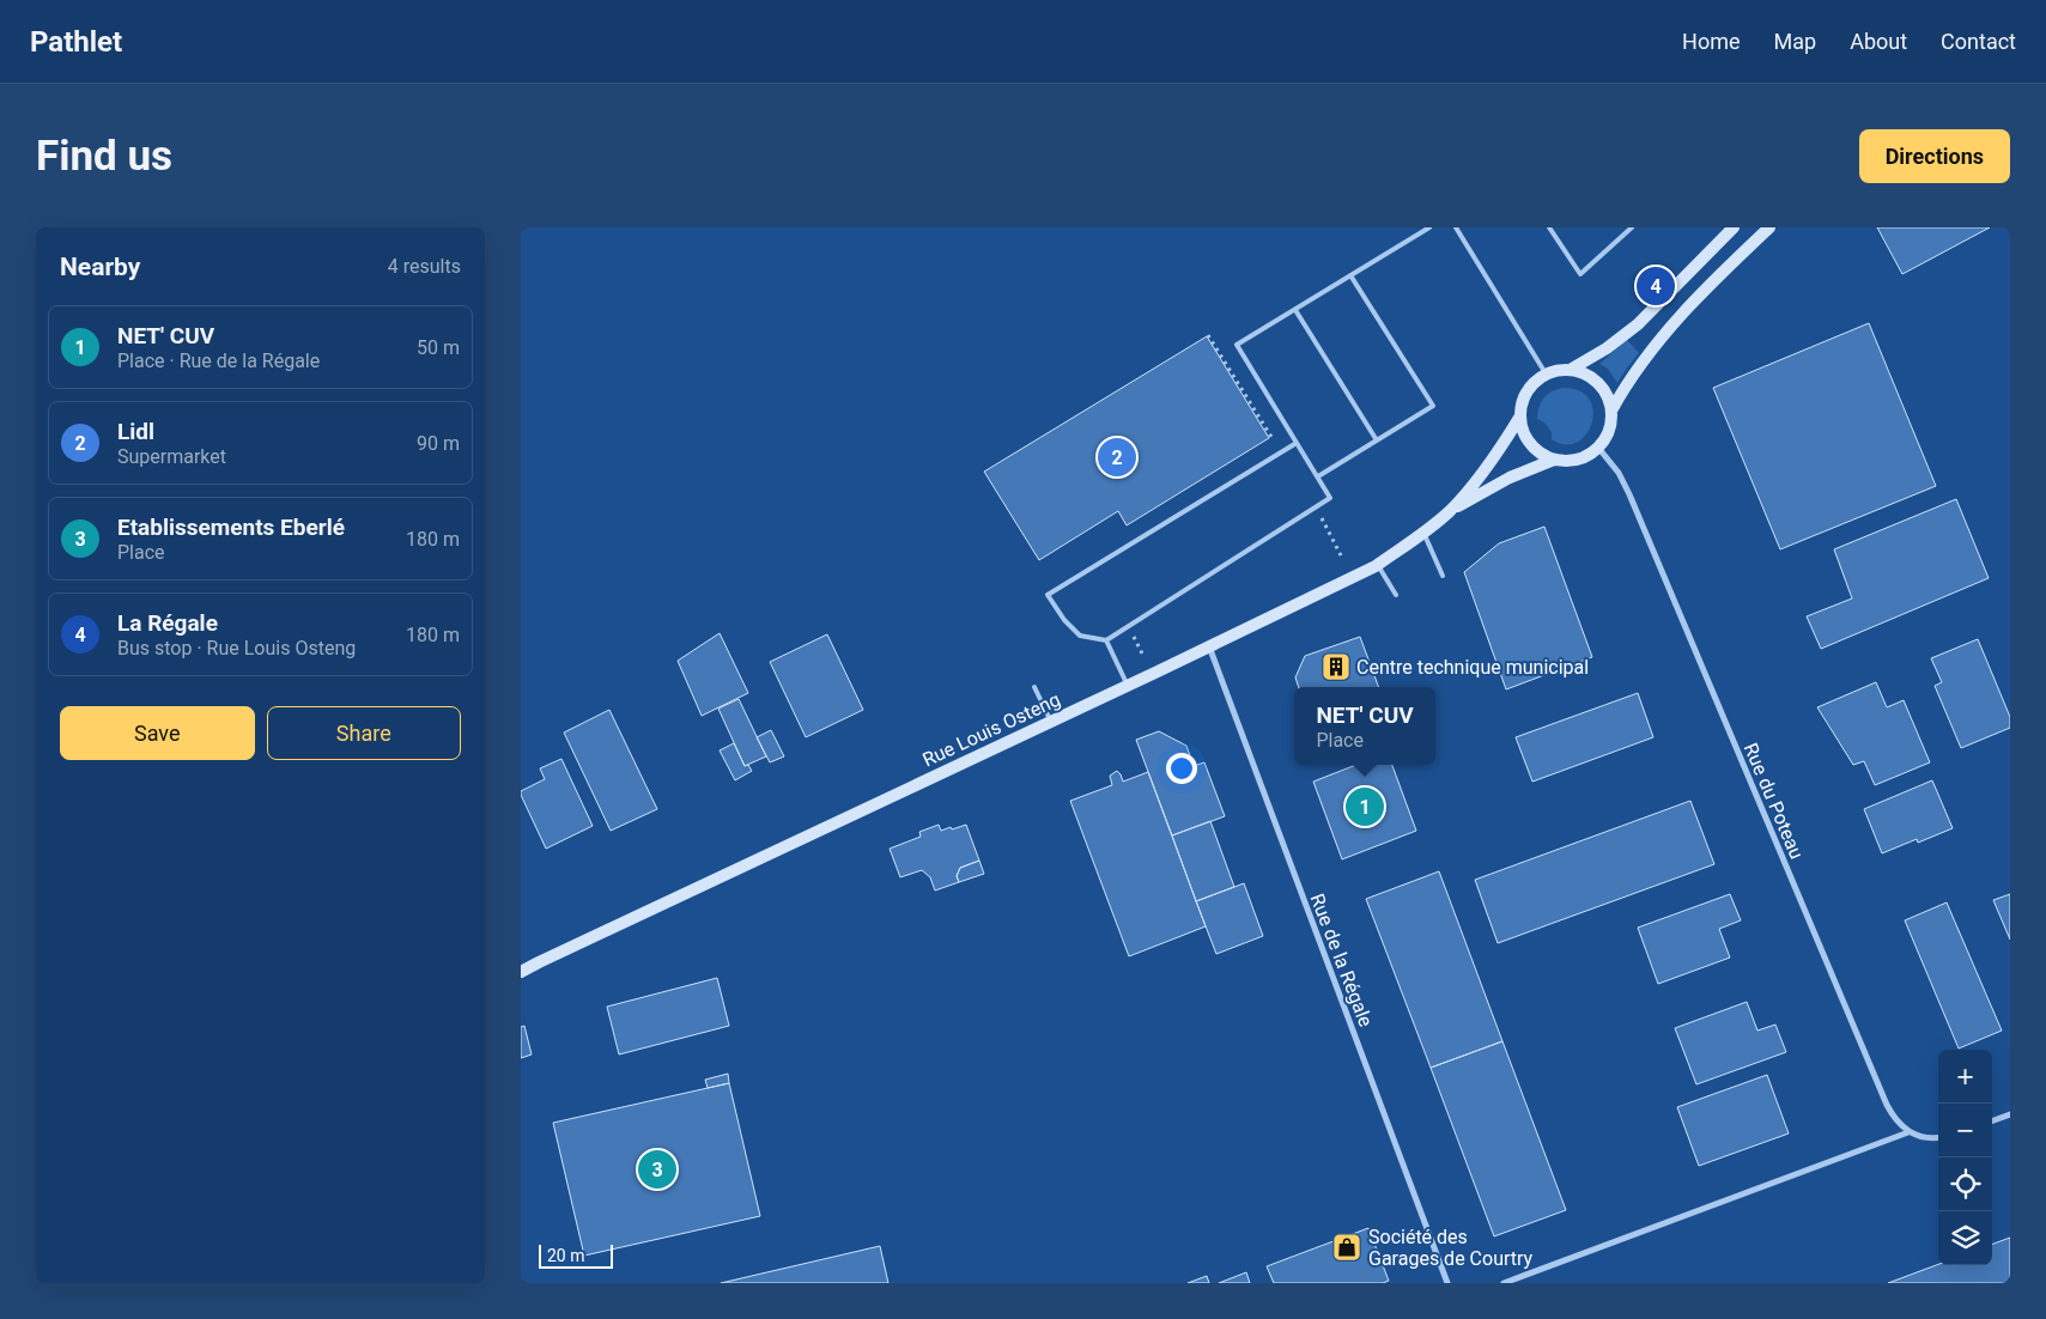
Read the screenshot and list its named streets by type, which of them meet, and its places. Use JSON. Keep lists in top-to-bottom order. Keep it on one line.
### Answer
{"streets":{"street":["Rue Louis Osteng","Rue du Poteau","Rue de la Régale"]},"crossings":[["Rue Louis Osteng","Rue du Poteau"],["Rue Louis Osteng","Rue de la Régale"]],"places":{"building":["Centre technique municipal"],"shop":["Société des Garages de Courtry"]},"scale_bar":"20 m","page":{"header":"Pathlet","nav":["Home","Map","About","Contact"],"buttons":["Directions",["Save","Share"]],"title":"Find us","heading":["Nearby","4 results"],"pins":["4","2","1","3"],"list":[{"mark":"1","name":"NET' CUV","note":"Place · Rue de la Régale","value":"50 m"},{"mark":"2","name":"Lidl","note":"Supermarket","value":"90 m"},{"mark":"3","name":"Etablissements Eberlé","note":"Place","value":"180 m"},{"mark":"4","name":"La Régale","note":"Bus stop · Rue Louis Osteng","value":"180 m"}],"popup":["NET' CUV","Place"],"map_buttons":["+","−"],"scale":"20 m"}}
